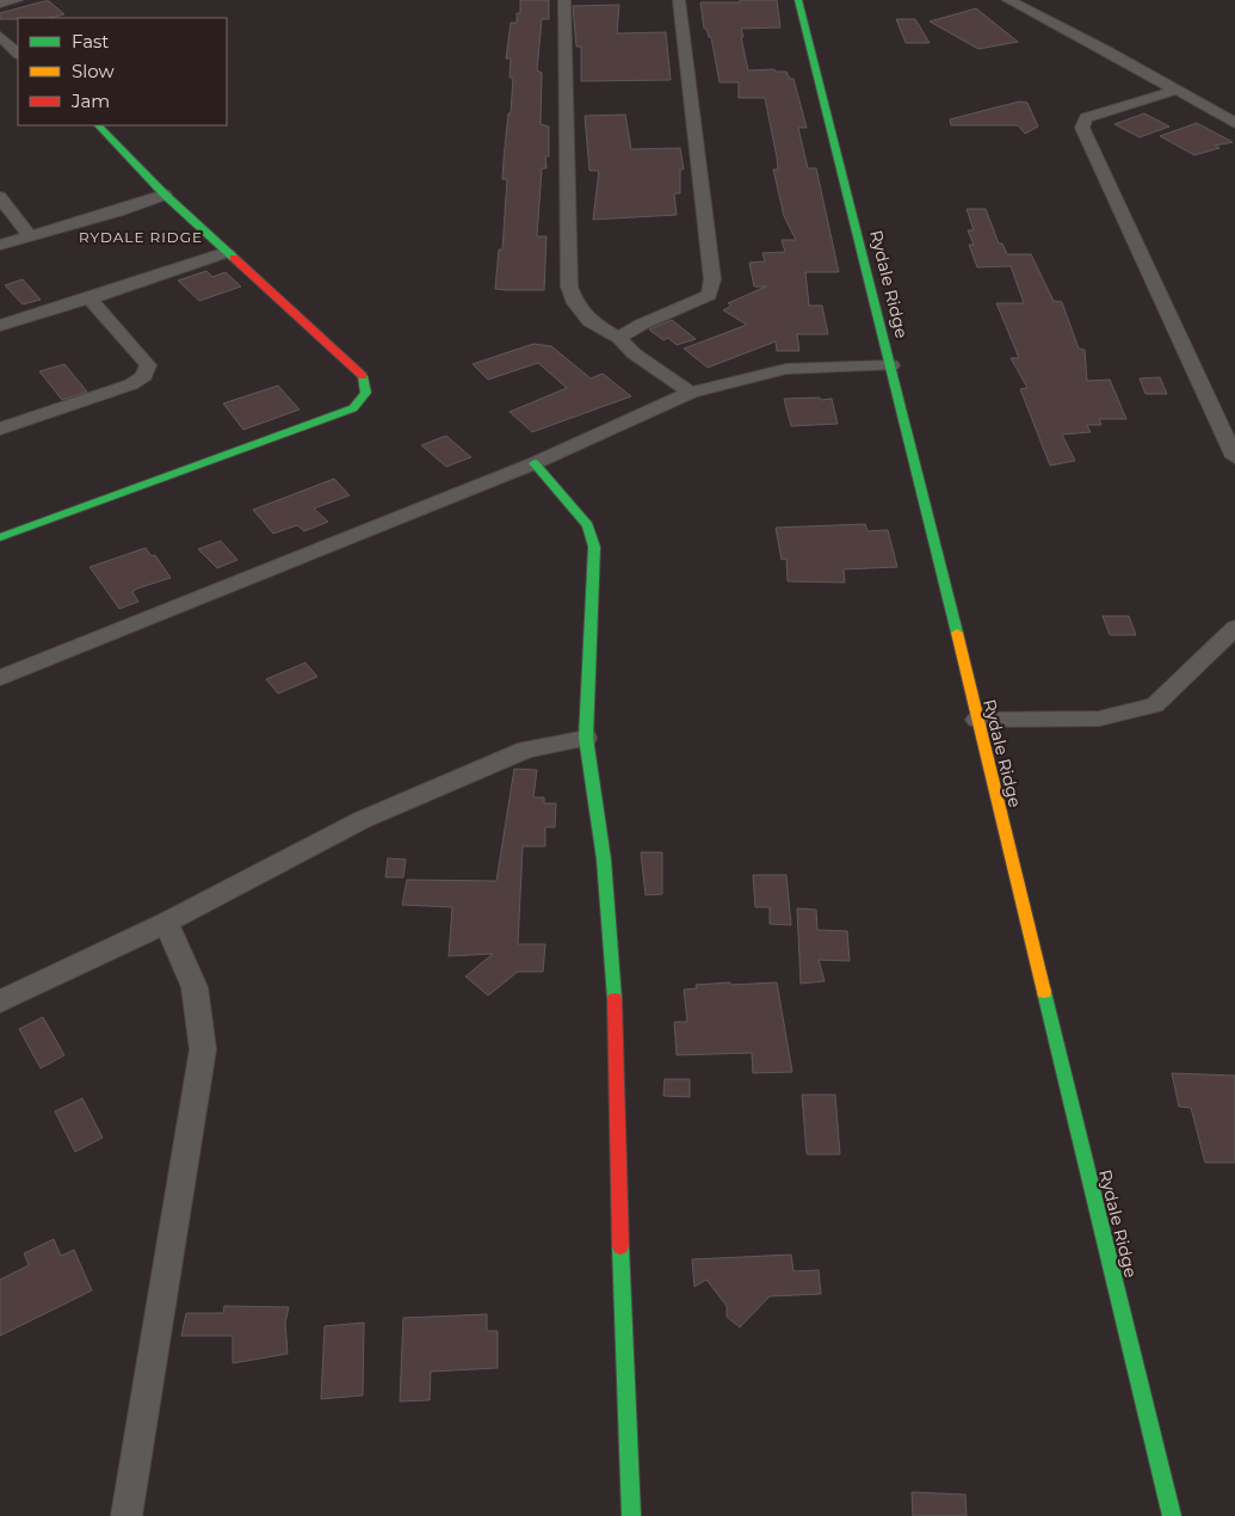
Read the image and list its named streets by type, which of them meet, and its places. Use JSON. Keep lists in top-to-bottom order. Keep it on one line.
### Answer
{"streets":{"street":["Rydale Ridge"]},"districts":["RYDALE RIDGE"],"legend":["Fast","Slow","Jam"]}
